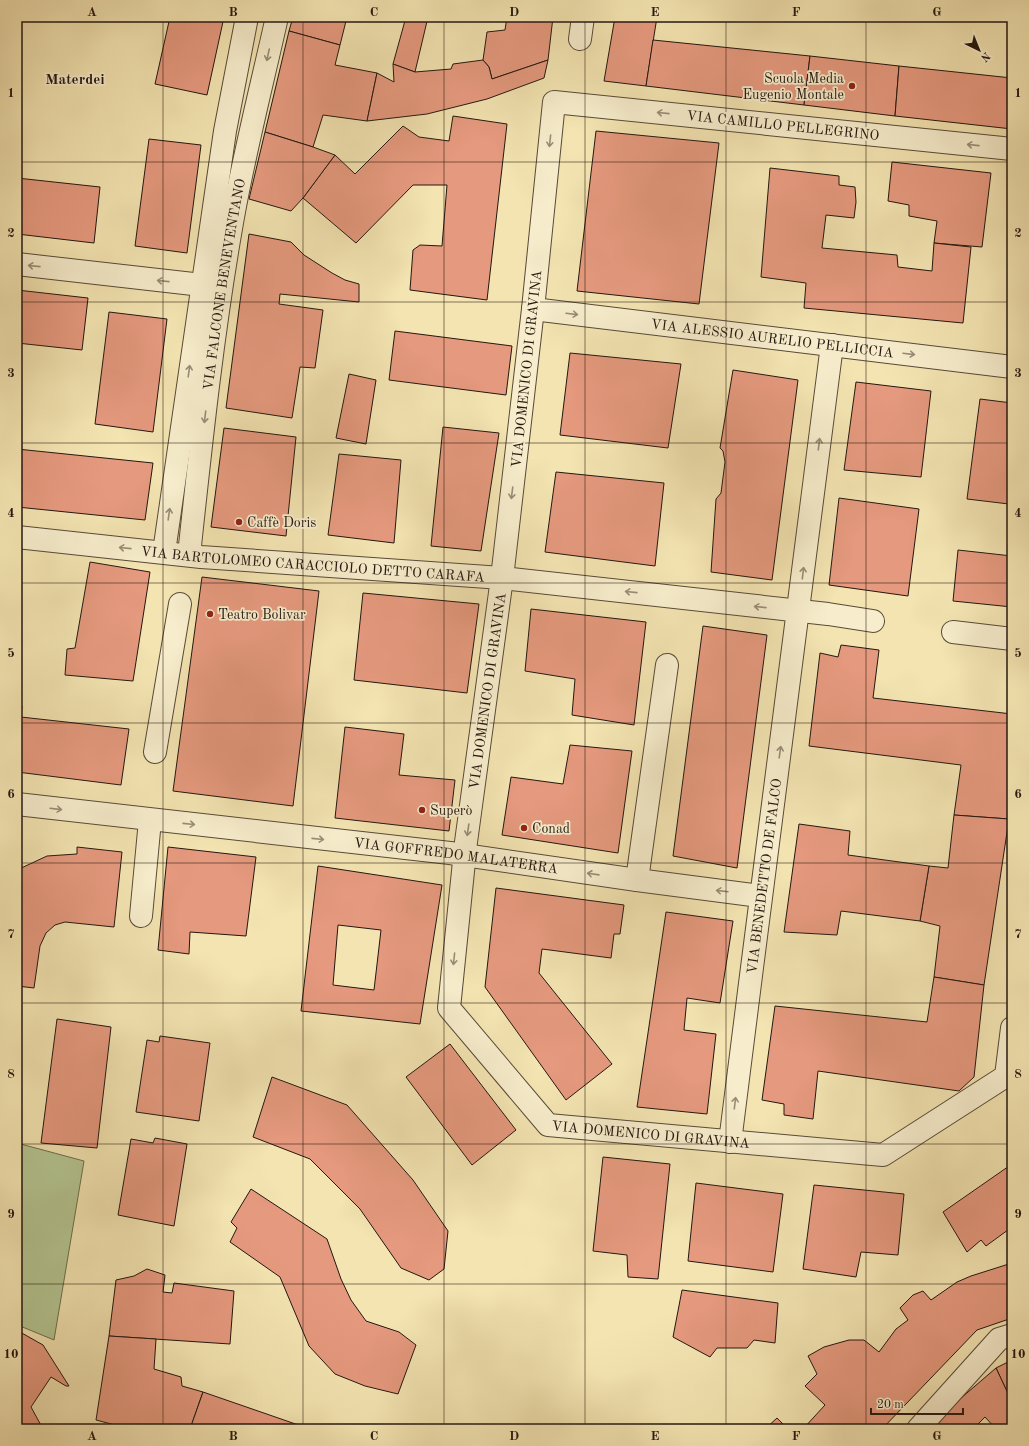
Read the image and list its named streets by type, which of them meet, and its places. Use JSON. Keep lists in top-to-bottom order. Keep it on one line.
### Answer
{"streets":{"street":["VIA CAMILLO PELLEGRINO","VIA FALCONE BENEVENTANO","VIA ALESSIO AURELIO PELLICCIA","VIA DOMENICO DI GRAVINA","VIA BARTOLOMEO CARACCIOLO DETTO CARAFA","VIA GOFFREDO MALATERRA","VIA BENEDETTO DE FALCO"]},"crossings":[["VIA CAMILLO PELLEGRINO","VIA DOMENICO DI GRAVINA"],["VIA FALCONE BENEVENTANO","VIA BARTOLOMEO CARACCIOLO DETTO CARAFA"],["VIA ALESSIO AURELIO PELLICCIA","VIA DOMENICO DI GRAVINA"],["VIA ALESSIO AURELIO PELLICCIA","VIA BENEDETTO DE FALCO"],["VIA DOMENICO DI GRAVINA","VIA BARTOLOMEO CARACCIOLO DETTO CARAFA"],["VIA DOMENICO DI GRAVINA","VIA GOFFREDO MALATERRA"],["VIA DOMENICO DI GRAVINA","VIA BENEDETTO DE FALCO"],["VIA BARTOLOMEO CARACCIOLO DETTO CARAFA","VIA BENEDETTO DE FALCO"],["VIA GOFFREDO MALATERRA","VIA BENEDETTO DE FALCO"]],"one_way":["VIA CAMILLO PELLEGRINO","VIA ALESSIO AURELIO PELLICCIA","VIA DOMENICO DI GRAVINA","VIA BARTOLOMEO CARACCIOLO DETTO CARAFA","VIA BENEDETTO DE FALCO"],"districts":["Materdei"],"places":["Scuola Media Eugenio Montale","Caffè Doris","Teatro Bolivar","Superò","Conad"],"scale_bar":"20 m","north":"bottom right","grid":{"columns":["A","B","C","D","E","F","G"],"rows":["1","2","3","4","5","6","7","8","9","10"]}}
